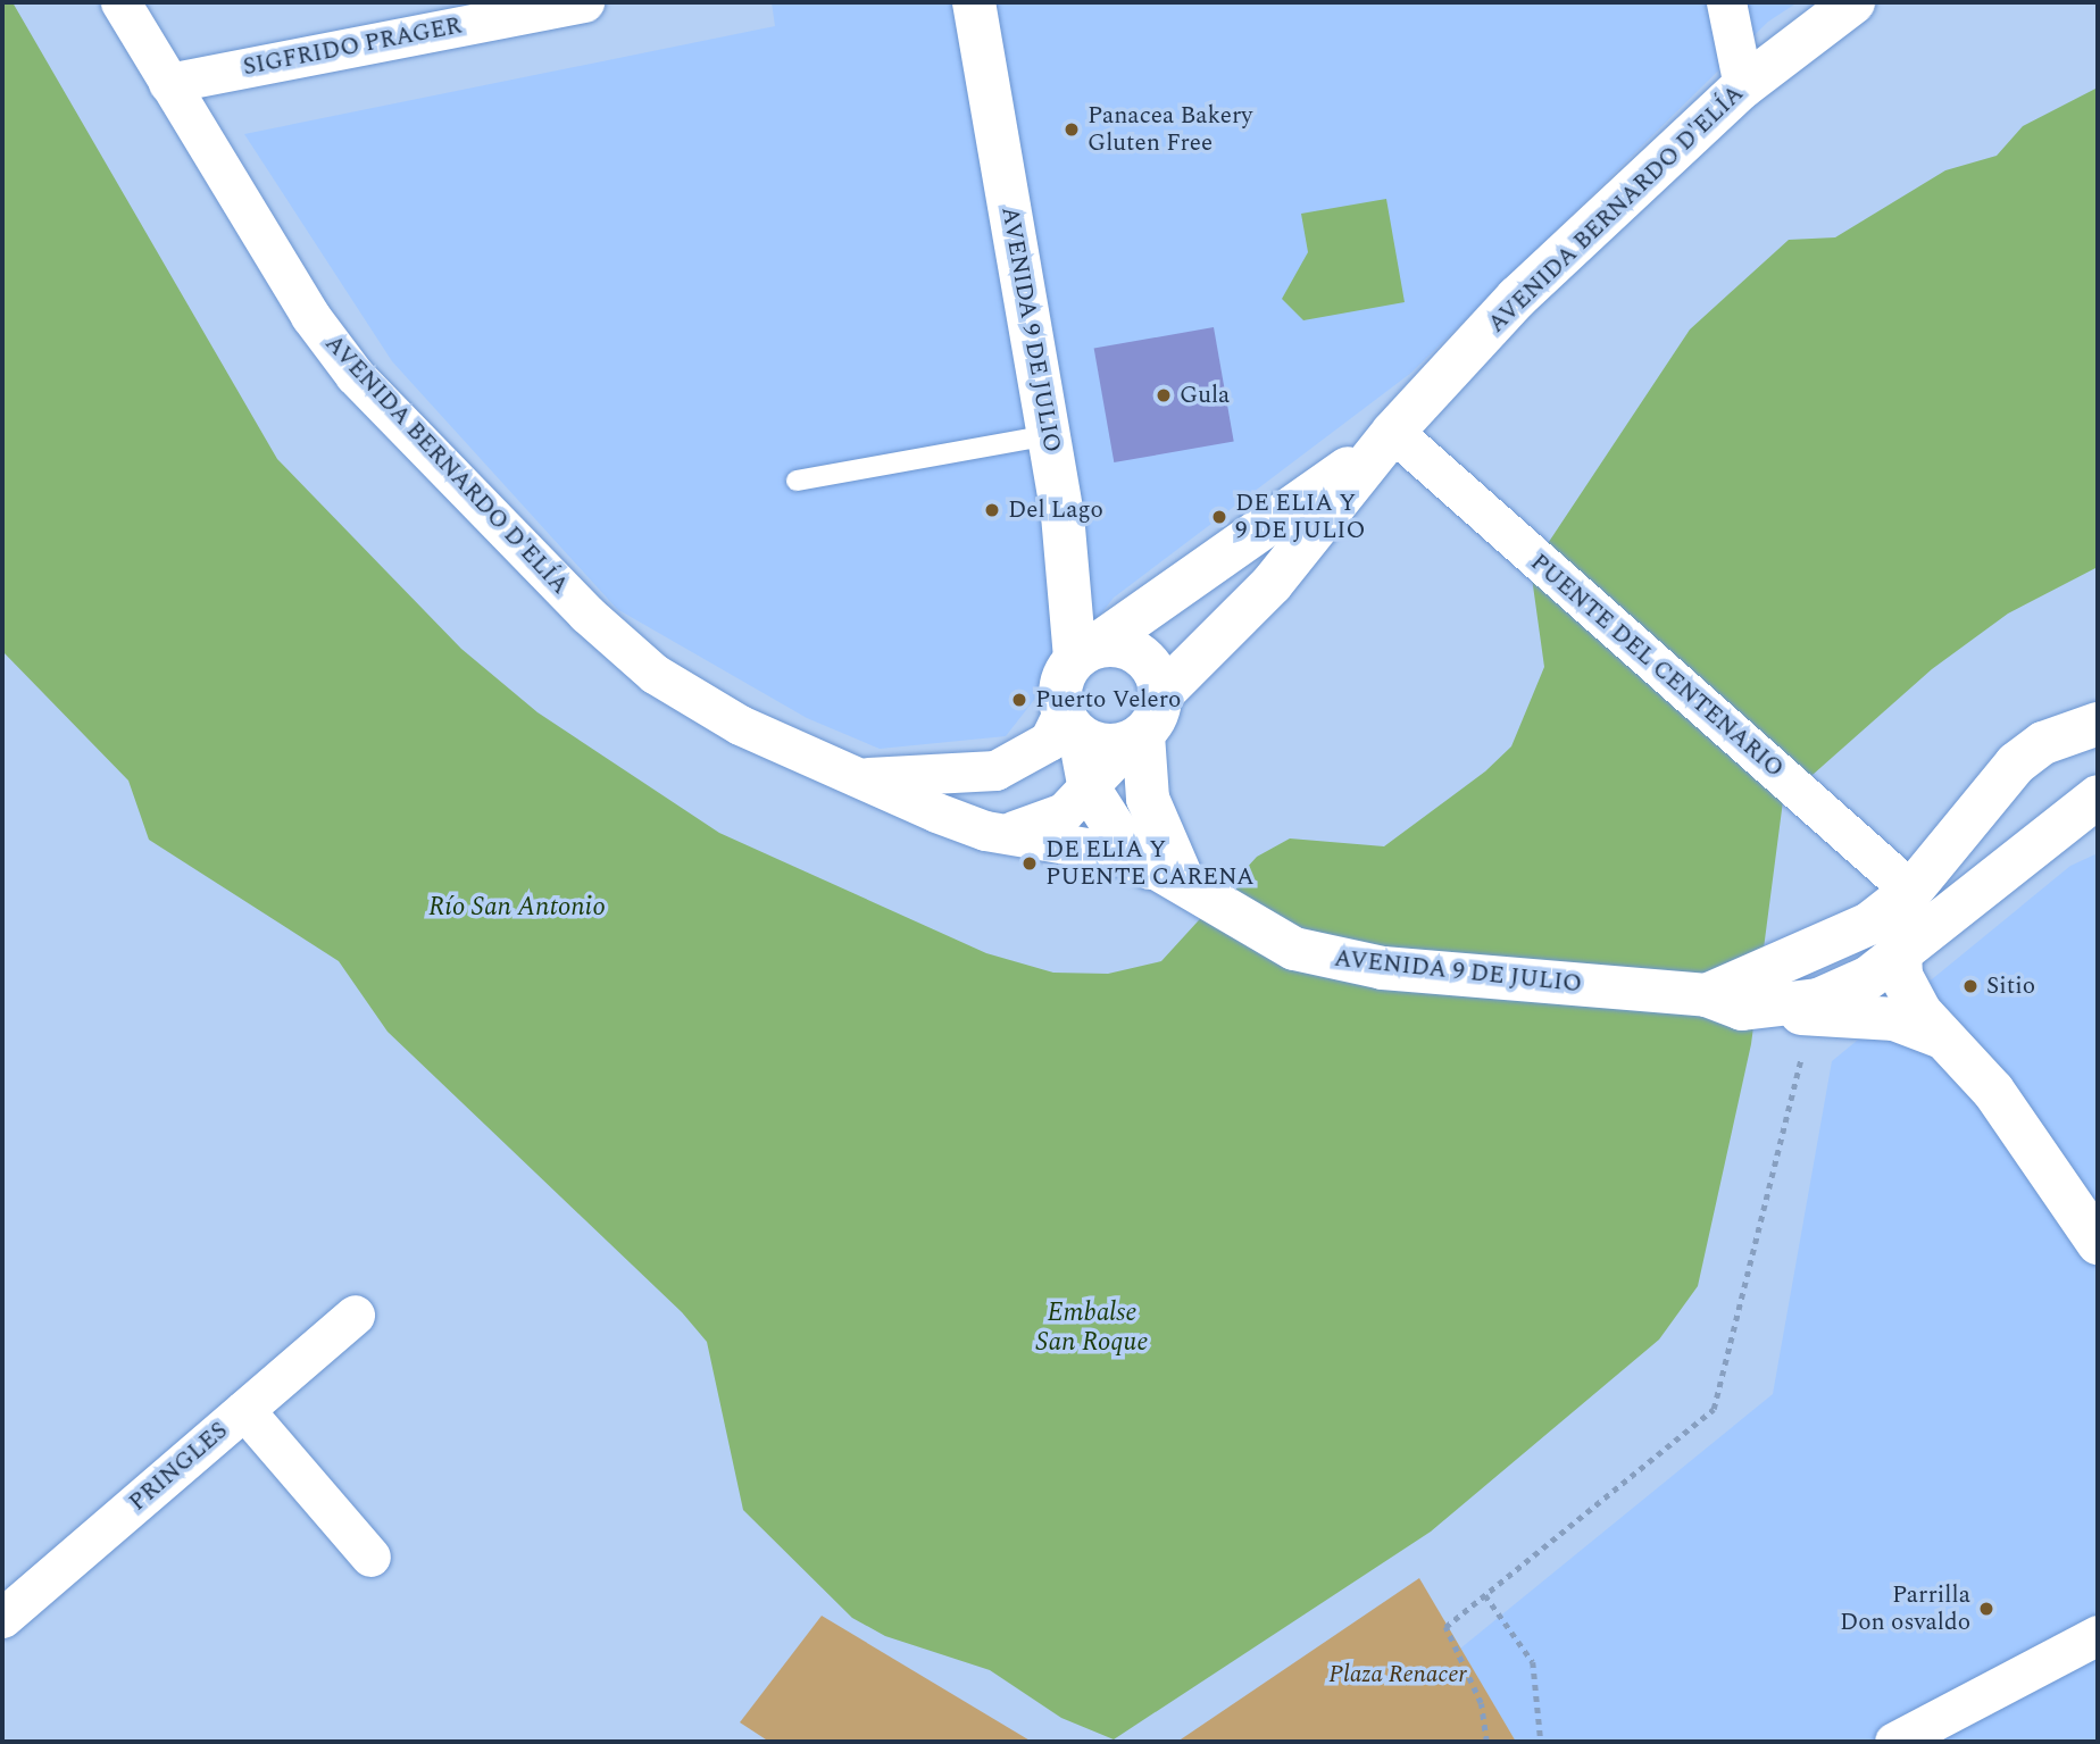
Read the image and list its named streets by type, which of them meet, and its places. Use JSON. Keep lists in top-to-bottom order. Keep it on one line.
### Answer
{"streets":{"main road":["AVENIDA BERNARDO D'ELÍA","AVENIDA 9 DE JULIO"],"street":["SIGFRIDO PRAGER","PUENTE DEL CENTENARIO","PRINGLES"]},"crossings":[["SIGFRIDO PRAGER","AVENIDA BERNARDO D'ELÍA"],["AVENIDA BERNARDO D'ELÍA","AVENIDA 9 DE JULIO"],["AVENIDA BERNARDO D'ELÍA","PUENTE DEL CENTENARIO"]],"water":["Río San Antonio","Embalse San Roque"],"parks":["Plaza Renacer"],"places":["Panacea Bakery Gluten Free","Gula","Del Lago","DE ELIA Y 9 DE JULIO","Puerto Velero","DE ELIA Y PUENTE CARENA","Sitio","Parrilla Don osvaldo"]}
